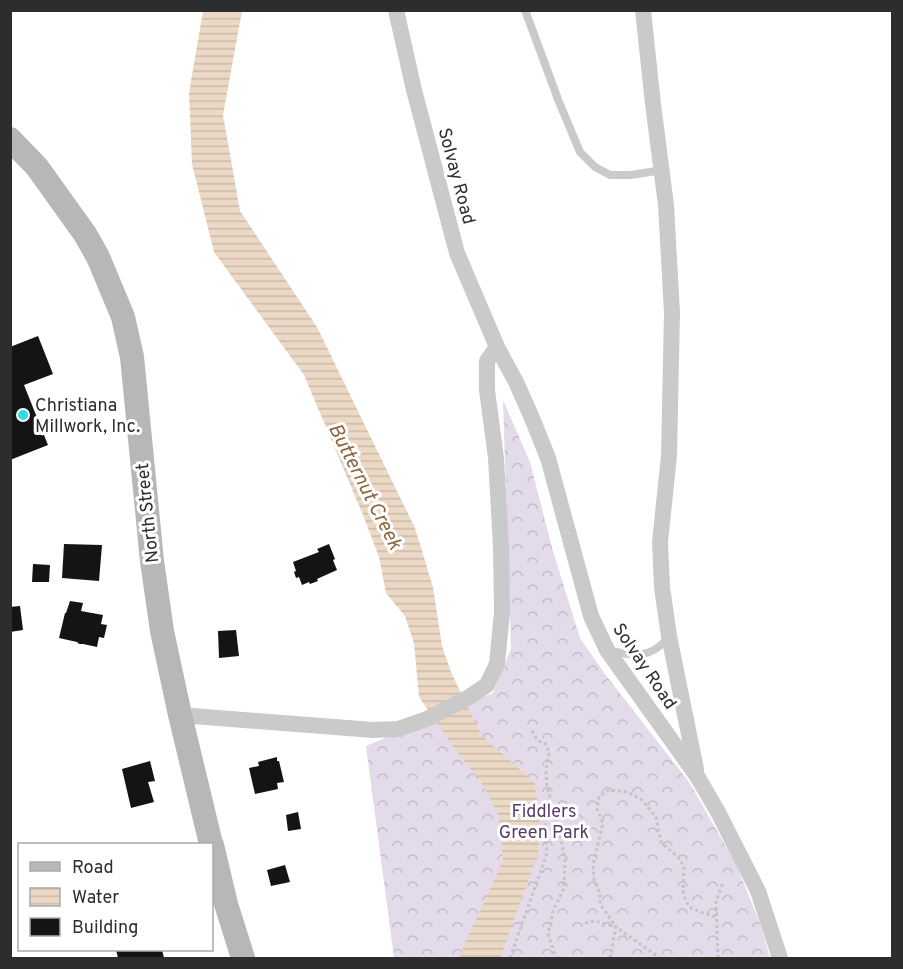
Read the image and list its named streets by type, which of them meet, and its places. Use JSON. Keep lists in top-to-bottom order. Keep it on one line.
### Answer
{"streets":{"street":["Solvay Road","North Street"]},"water":["Butternut Creek"],"parks":["Fiddlers Green Park"],"places":["Christiana Millwork, Inc."],"legend":["Road","Water","Building"]}
